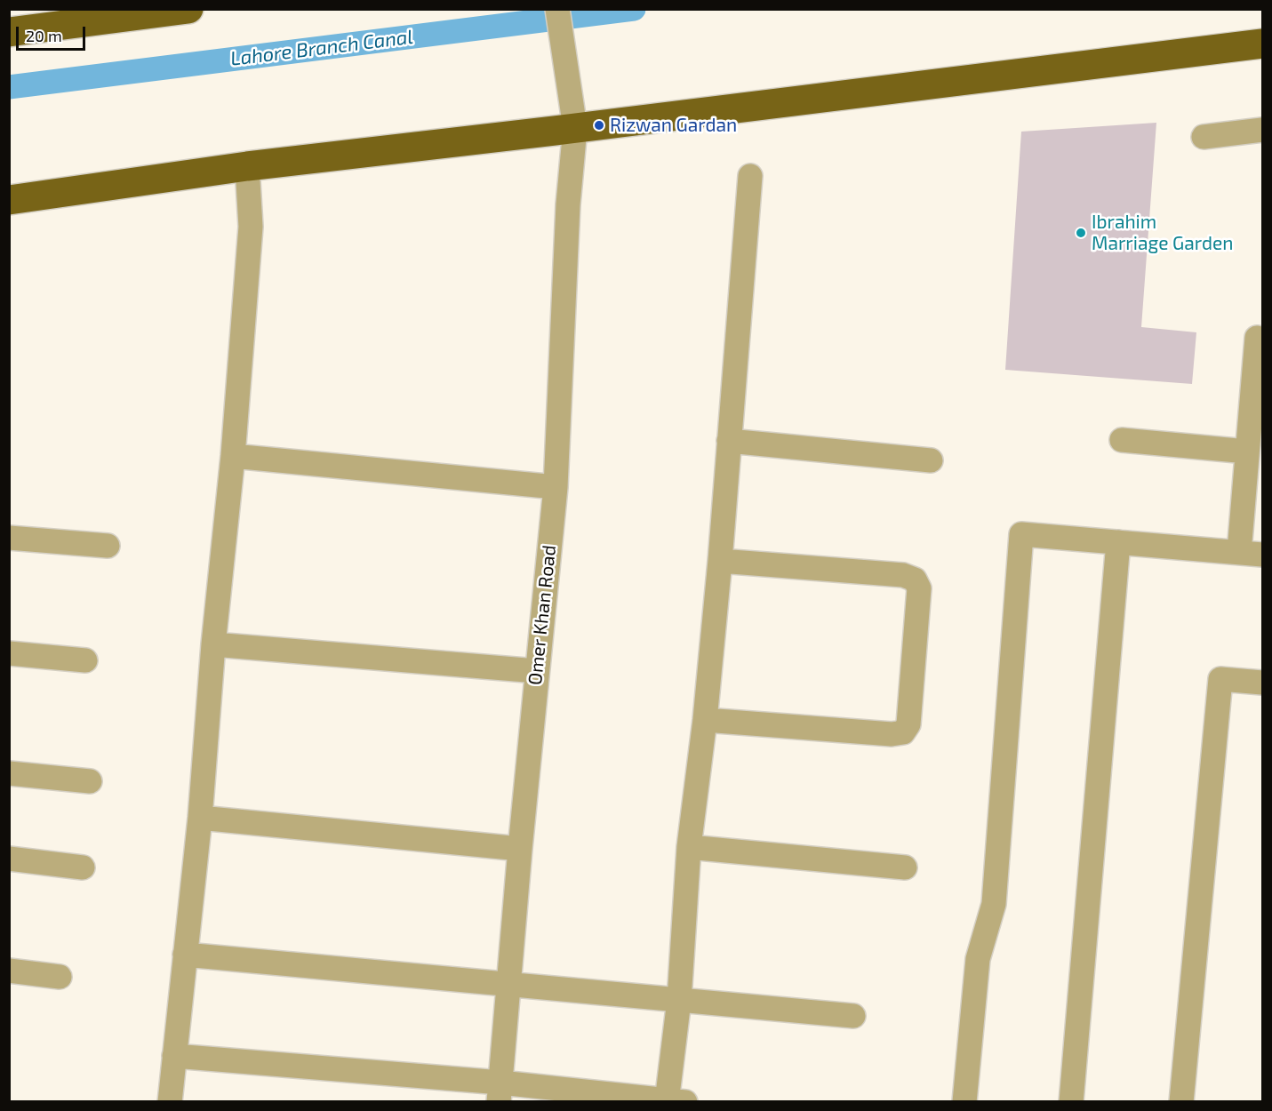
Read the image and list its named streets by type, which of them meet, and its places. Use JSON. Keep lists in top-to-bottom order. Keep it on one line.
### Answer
{"streets":{"street":["Omer Khan Road"]},"water":["Lahore Branch Canal"],"places":["Rizwan Gardan","Ibrahim Marriage Garden"],"scale_bar":"20 m"}
